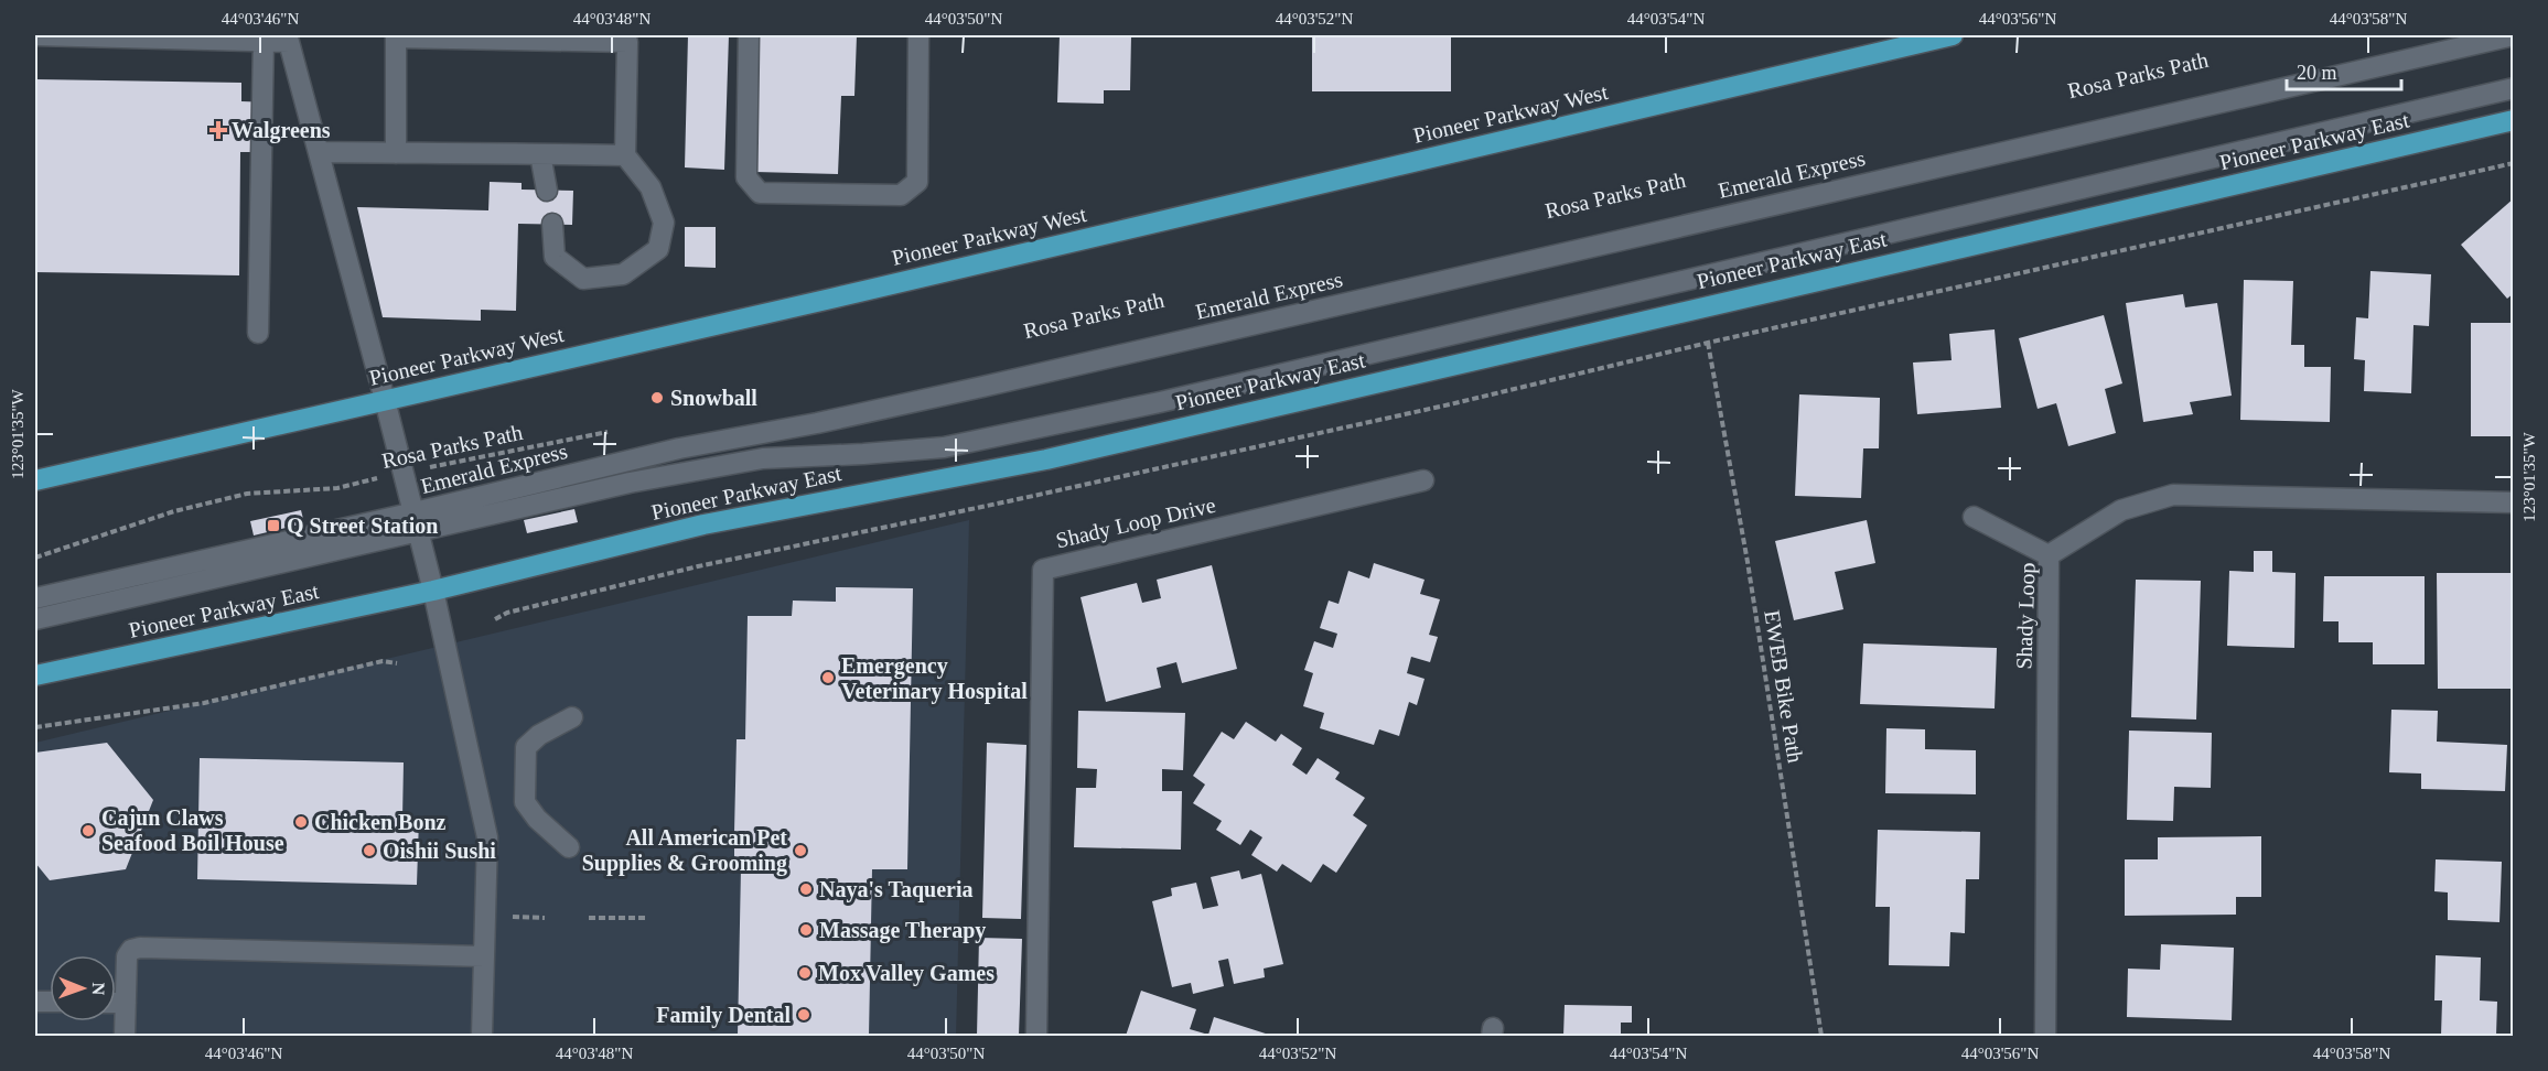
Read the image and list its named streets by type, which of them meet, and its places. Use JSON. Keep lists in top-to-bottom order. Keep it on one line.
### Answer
{"streets":{"main road":["Pioneer Parkway West","Pioneer Parkway East"],"street":["Emerald Express","Shady Loop Drive","Shady Loop"],"path":["Rosa Parks Path","EWEB Bike Path"]},"places":{"health":["Walgreens"],"other":["Snowball","Emergency Veterinary Hospital","Chicken Bonz","Cajun Claws Seafood Boil House","Oishii Sushi","All American Pet Supplies & Grooming","Naya's Taqueria","Massage Therapy","Mox Valley Games","Family Dental"],"transit":["Q Street Station"]},"scale_bar":"20 m","north":"right","coordinates":["44°03'46\"N","44°03'48\"N","44°03'50\"N","44°03'52\"N","44°03'54\"N","44°03'56\"N","44°03'58\"N","123°01'35\"W"]}
